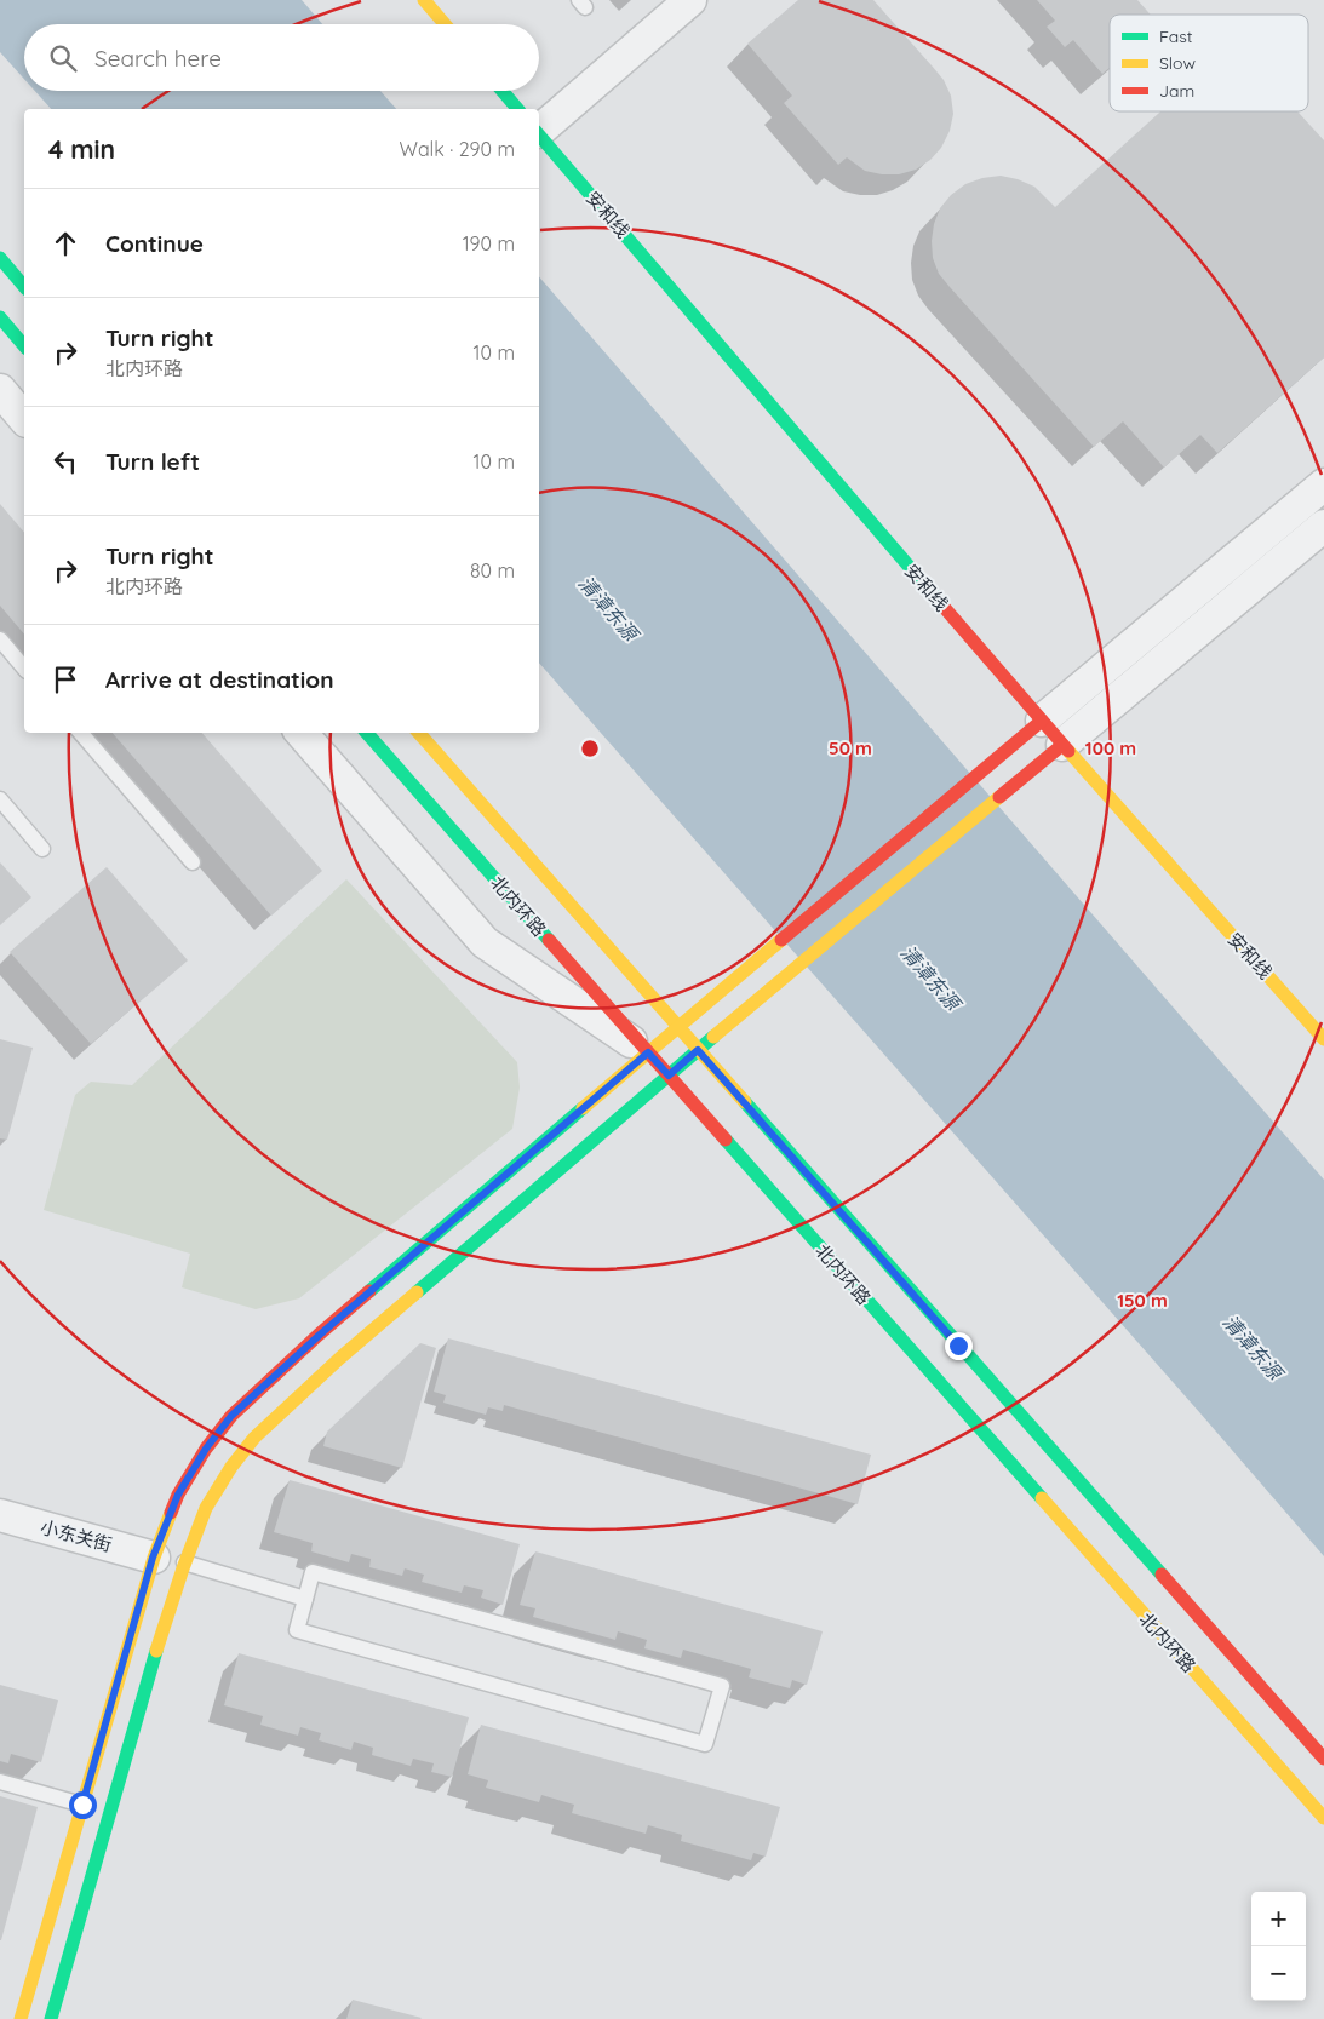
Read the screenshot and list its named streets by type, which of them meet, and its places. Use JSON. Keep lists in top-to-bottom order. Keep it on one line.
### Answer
{"streets":{"main road":["安和线","北内环路"],"street":["小东关街"]},"water":["清漳东源"],"legend":["Fast","Slow","Jam"],"page":{"search":"Search here","heading":["4 min","Walk · 290 m"],"list":[["Continue","190 m"],["Turn right","北内环路","10 m"],["Turn left","10 m"],["Turn right","北内环路","80 m"],"Arrive at destination"],"map_buttons":["+","−"]},"rings":["50 m","100 m","150 m"]}
